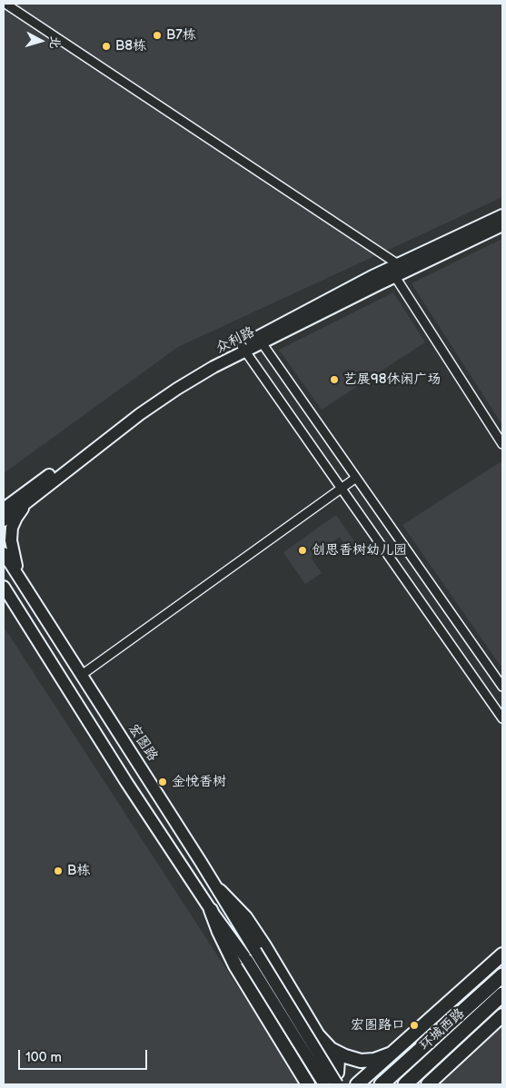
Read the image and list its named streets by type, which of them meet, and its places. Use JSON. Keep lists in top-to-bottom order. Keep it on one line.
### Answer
{"streets":{"highway":["环城西路"],"main road":["众利路","宏图路"]},"places":["B7栋","B8栋","艺展98休闲广场","创思香树幼儿园","金悦香树","B栋","宏图路口"],"scale_bar":"100 m","north":"right"}
